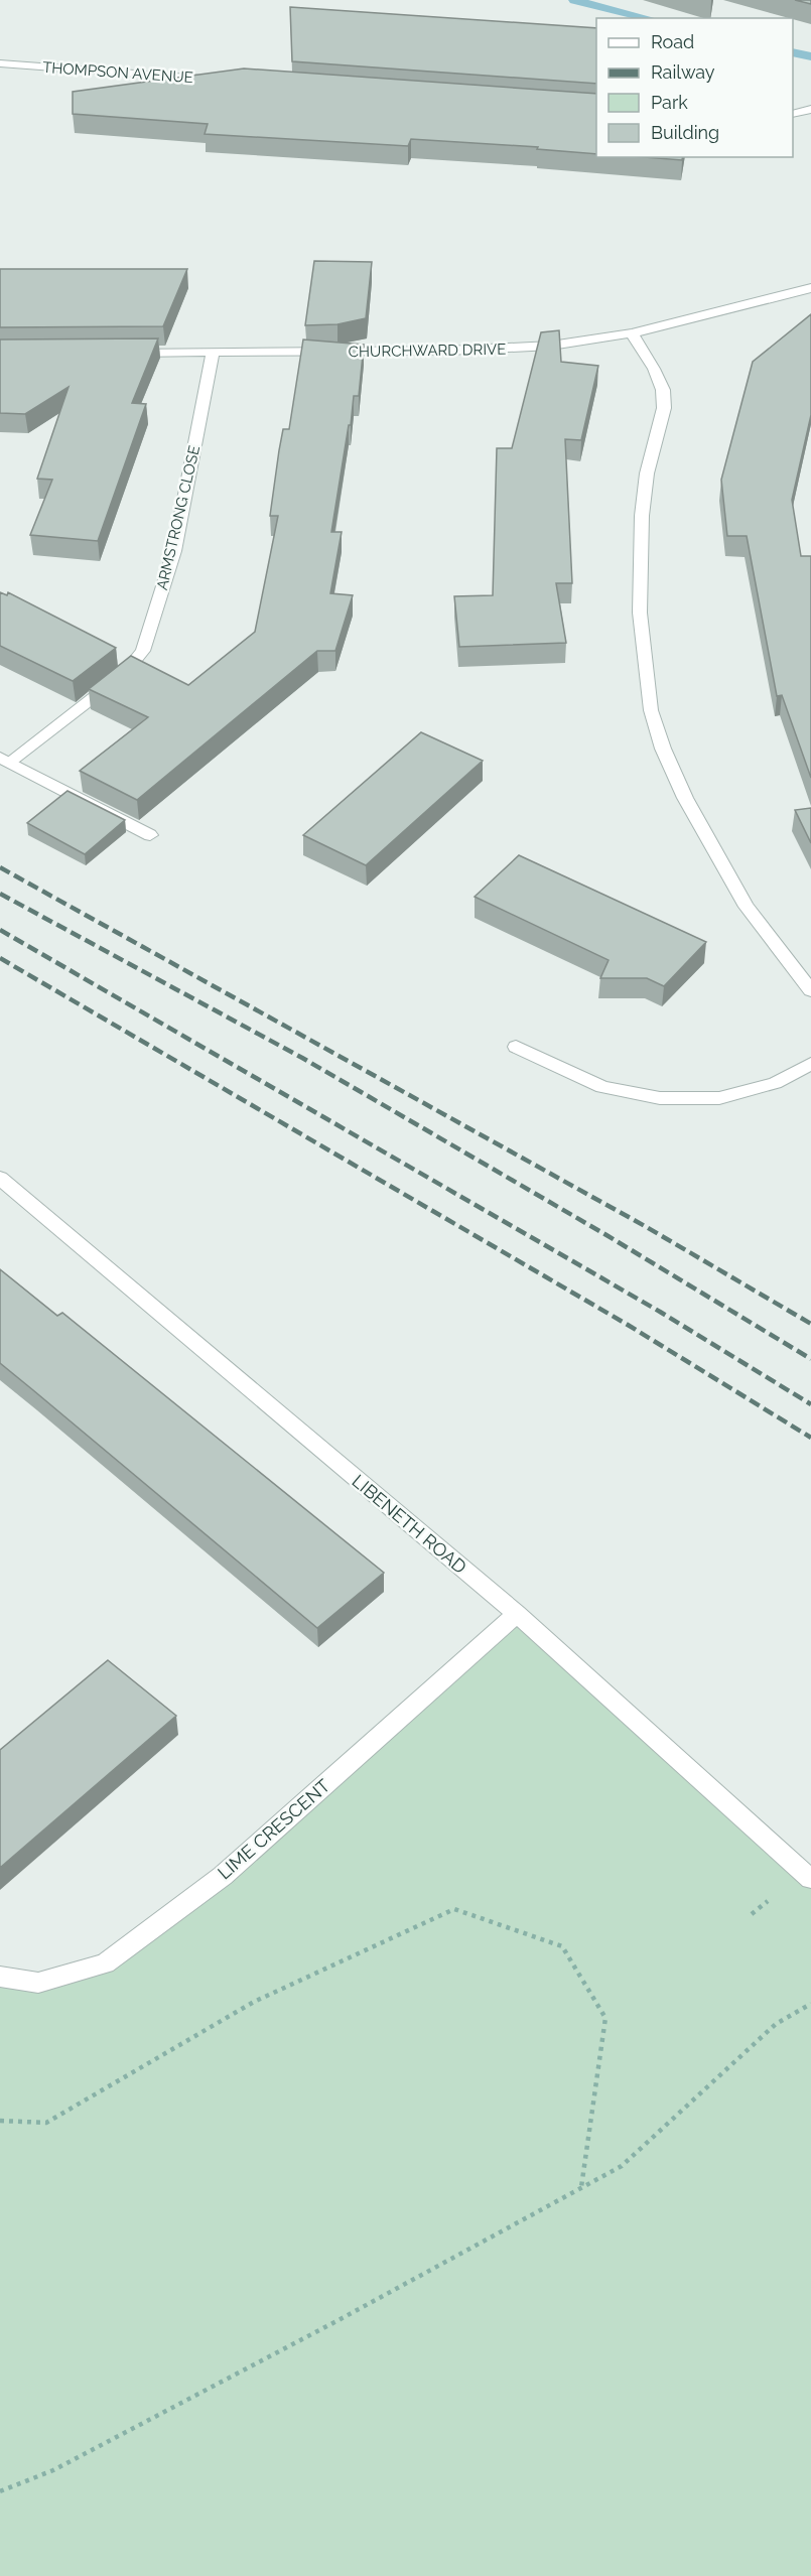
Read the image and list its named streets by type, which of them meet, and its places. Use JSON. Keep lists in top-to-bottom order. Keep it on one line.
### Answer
{"streets":{"street":["THOMPSON AVENUE","CHURCHWARD DRIVE","ARMSTRONG CLOSE","LIBENETH ROAD","LIME CRESCENT"]},"crossings":[["CHURCHWARD DRIVE","ARMSTRONG CLOSE"],["LIBENETH ROAD","LIME CRESCENT"]],"legend":["Road","Railway","Park","Building"]}
